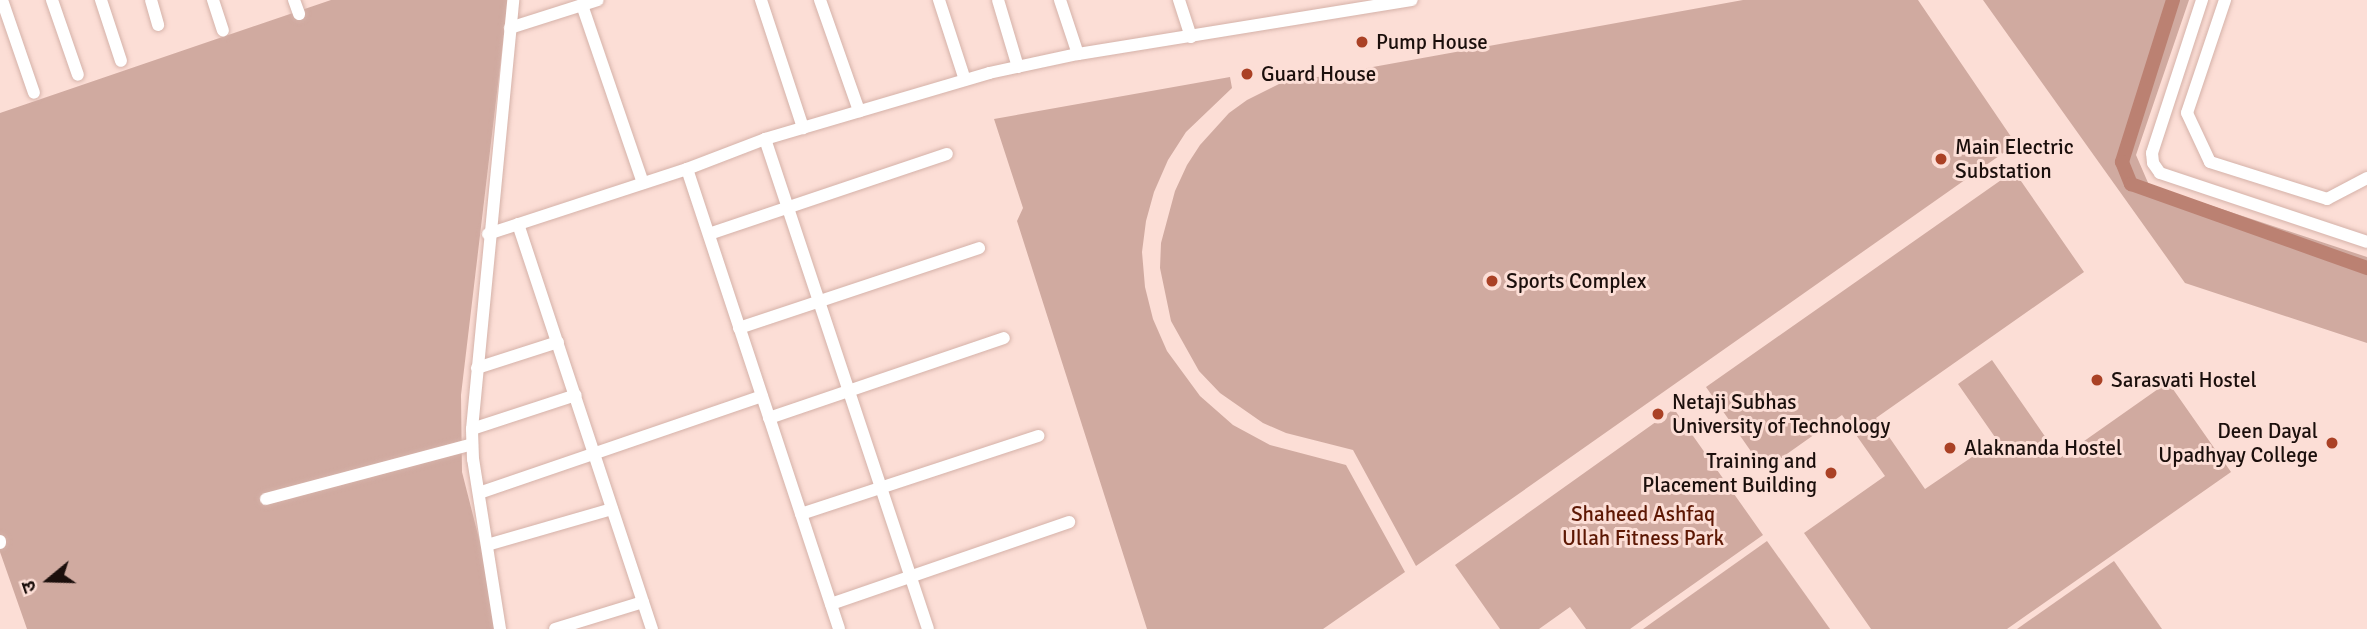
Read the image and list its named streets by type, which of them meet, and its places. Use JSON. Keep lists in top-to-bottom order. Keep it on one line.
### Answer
{"parks":["Shaheed Ashfaq Ullah Fitness Park"],"places":["Pump House","Guard House","Main Electric Substation","Sports Complex","Sarasvati Hostel","Netaji Subhas University of Technology","Deen Dayal Upadhyay College","Alaknanda Hostel","Training and Placement Building"],"north":"left"}
